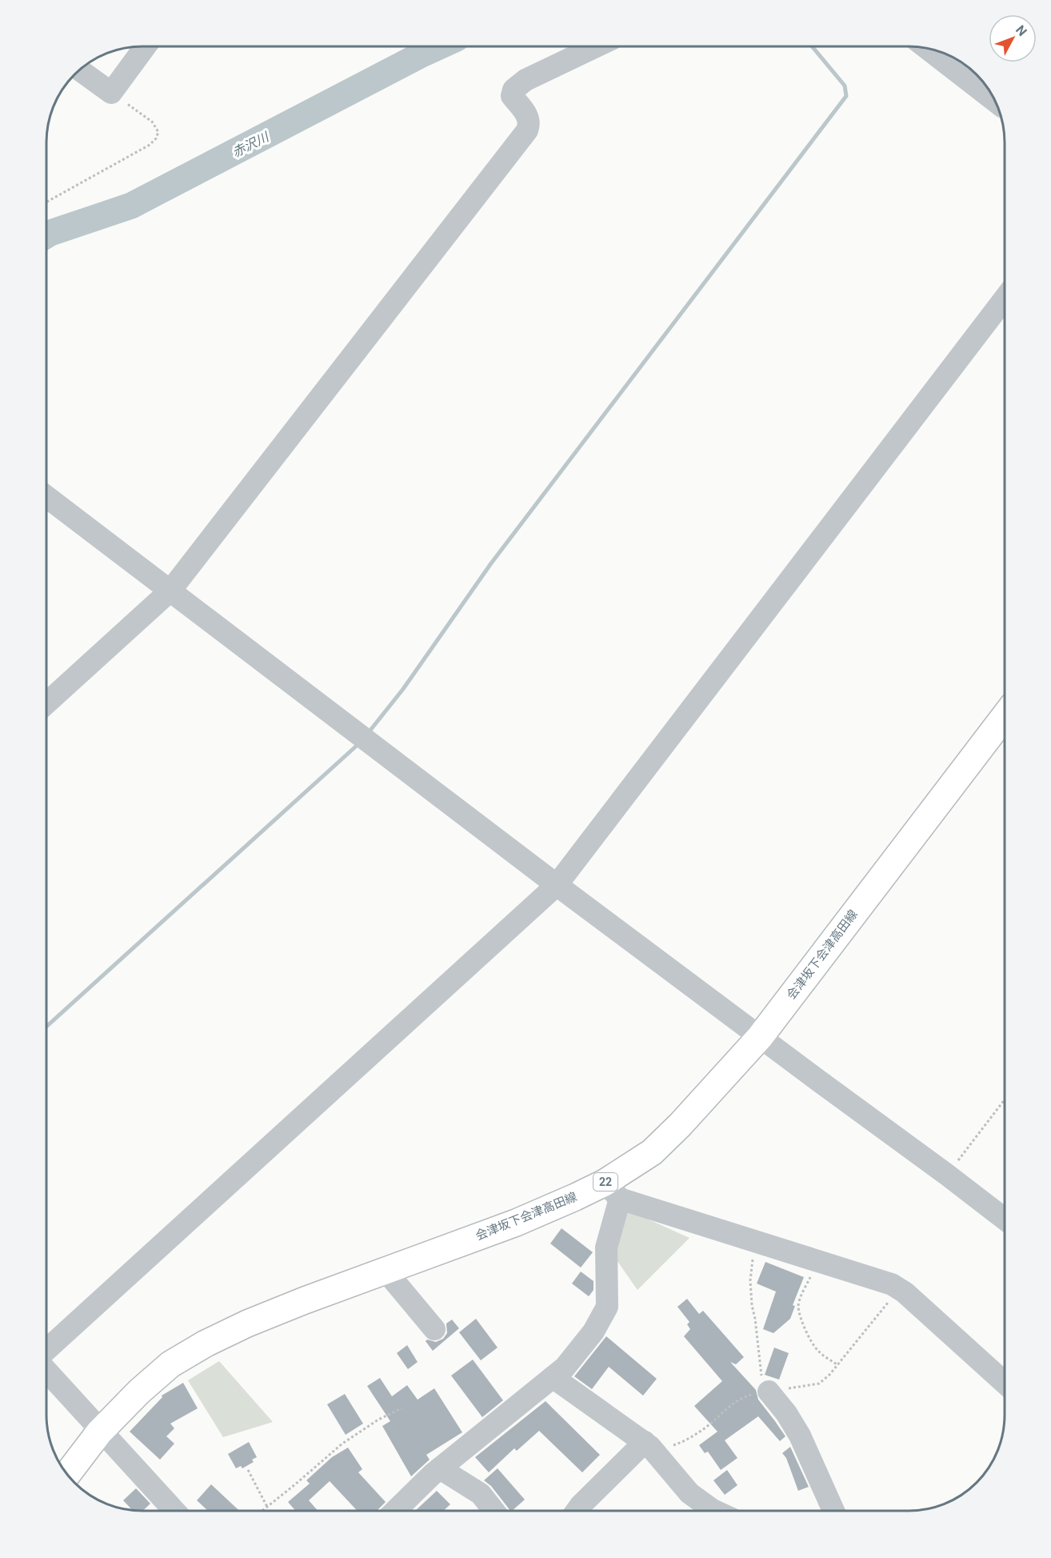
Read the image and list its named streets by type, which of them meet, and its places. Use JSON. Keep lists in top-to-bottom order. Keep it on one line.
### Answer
{"streets":{"main road":["会津坂下会津高田線","22"]},"water":["赤沢川"],"north":"top right"}
